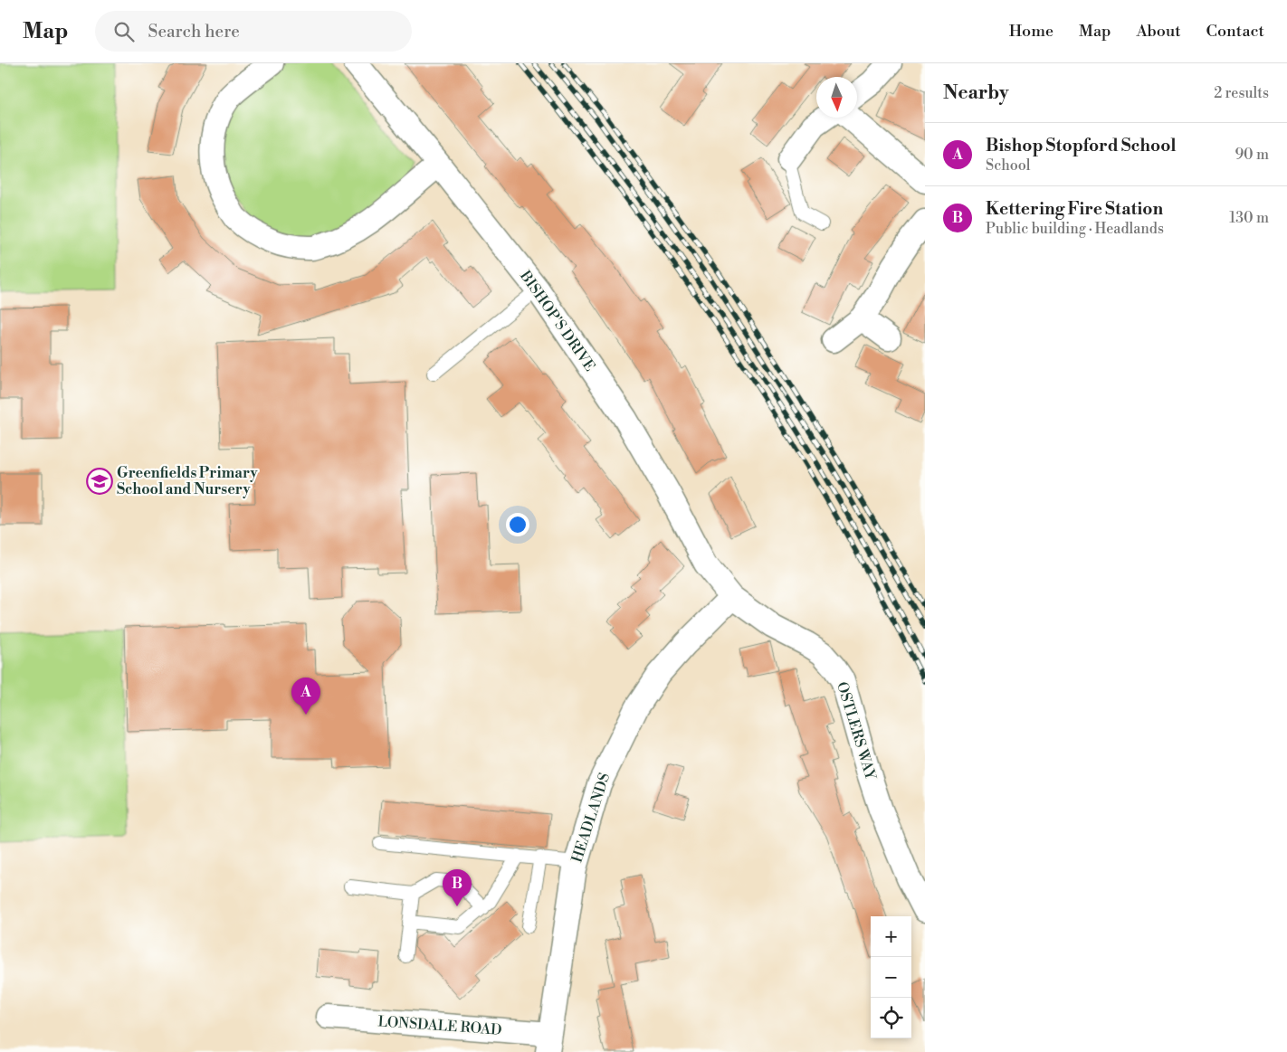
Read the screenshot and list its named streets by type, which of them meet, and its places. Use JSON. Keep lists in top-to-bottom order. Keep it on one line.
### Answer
{"streets":{"street":["BISHOP'S DRIVE","OSTLERS WAY","HEADLANDS","LONSDALE ROAD"]},"crossings":[["BISHOP'S DRIVE","OSTLERS WAY"],["BISHOP'S DRIVE","HEADLANDS"],["OSTLERS WAY","HEADLANDS"],["HEADLANDS","LONSDALE ROAD"]],"places":{"school or university":["Greenfields Primary School and Nursery"]},"north":"bottom","page":{"header":"Map","search":"Search here","nav":["Home","Map","About","Contact"],"heading":["Nearby","2 results"],"list":[{"mark":"A","name":"Bishop Stopford School","note":"School","value":"90 m"},{"mark":"B","name":"Kettering Fire Station","note":"Public building · Headlands","value":"130 m"}],"pins":["A","B"],"map_buttons":["+","−"]}}
